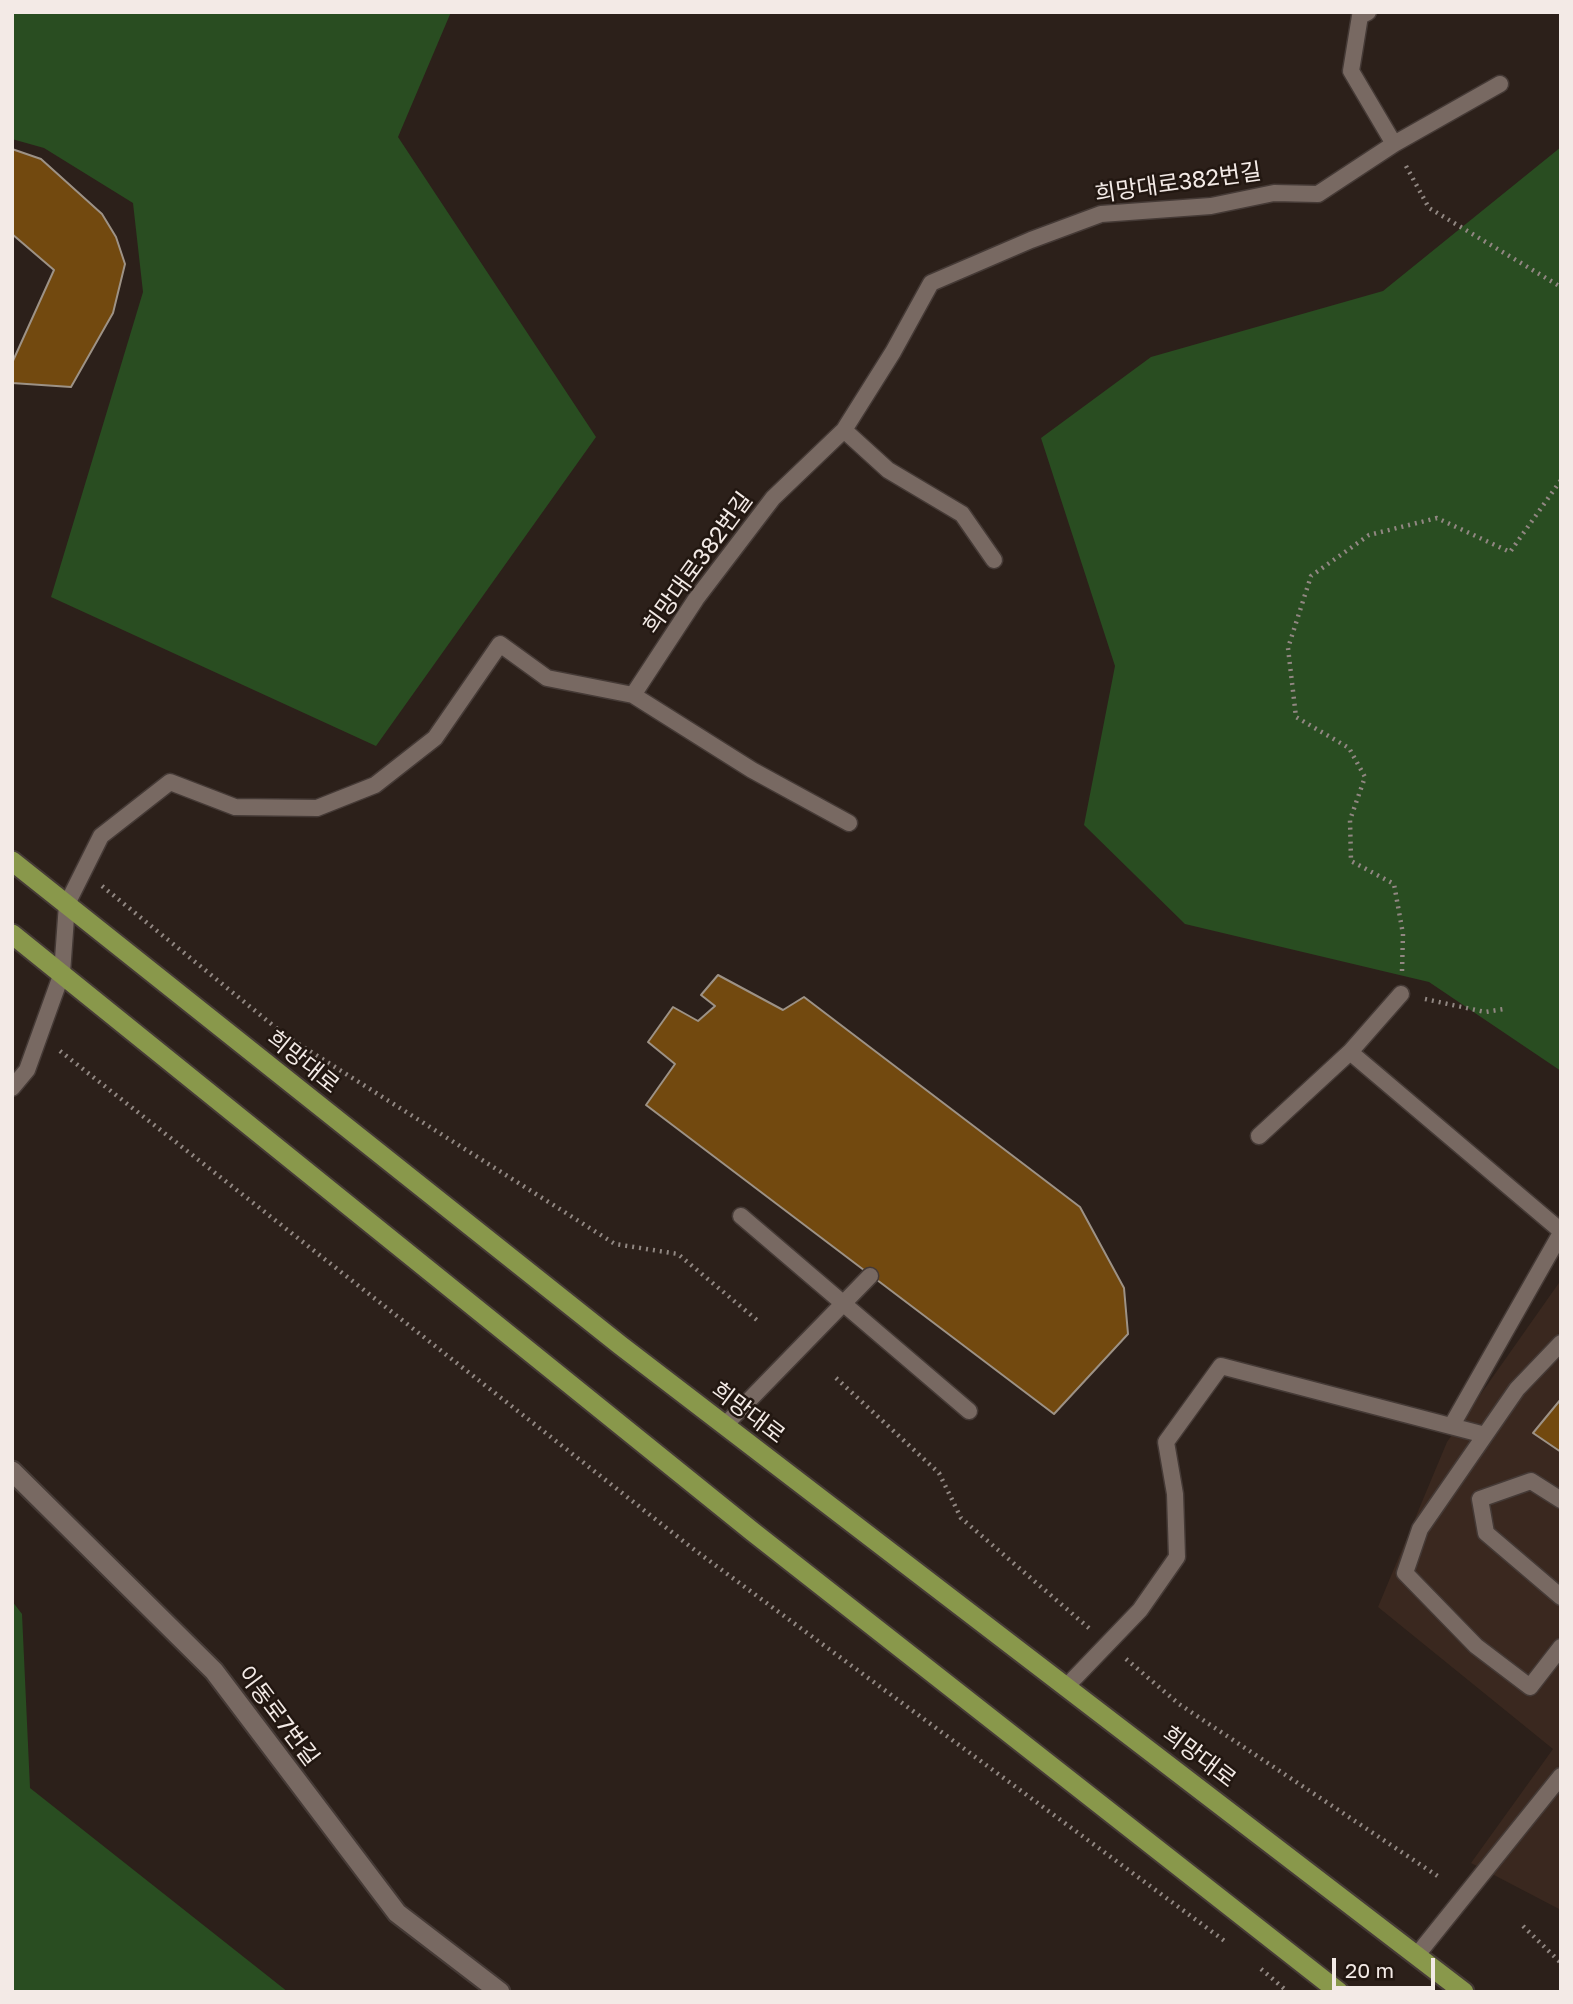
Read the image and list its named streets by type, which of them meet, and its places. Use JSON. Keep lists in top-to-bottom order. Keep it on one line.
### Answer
{"streets":{"main road":["희망대로"],"street":["이동로7번길"],"lane":["희망대로382번길"]},"scale_bar":"20 m"}
